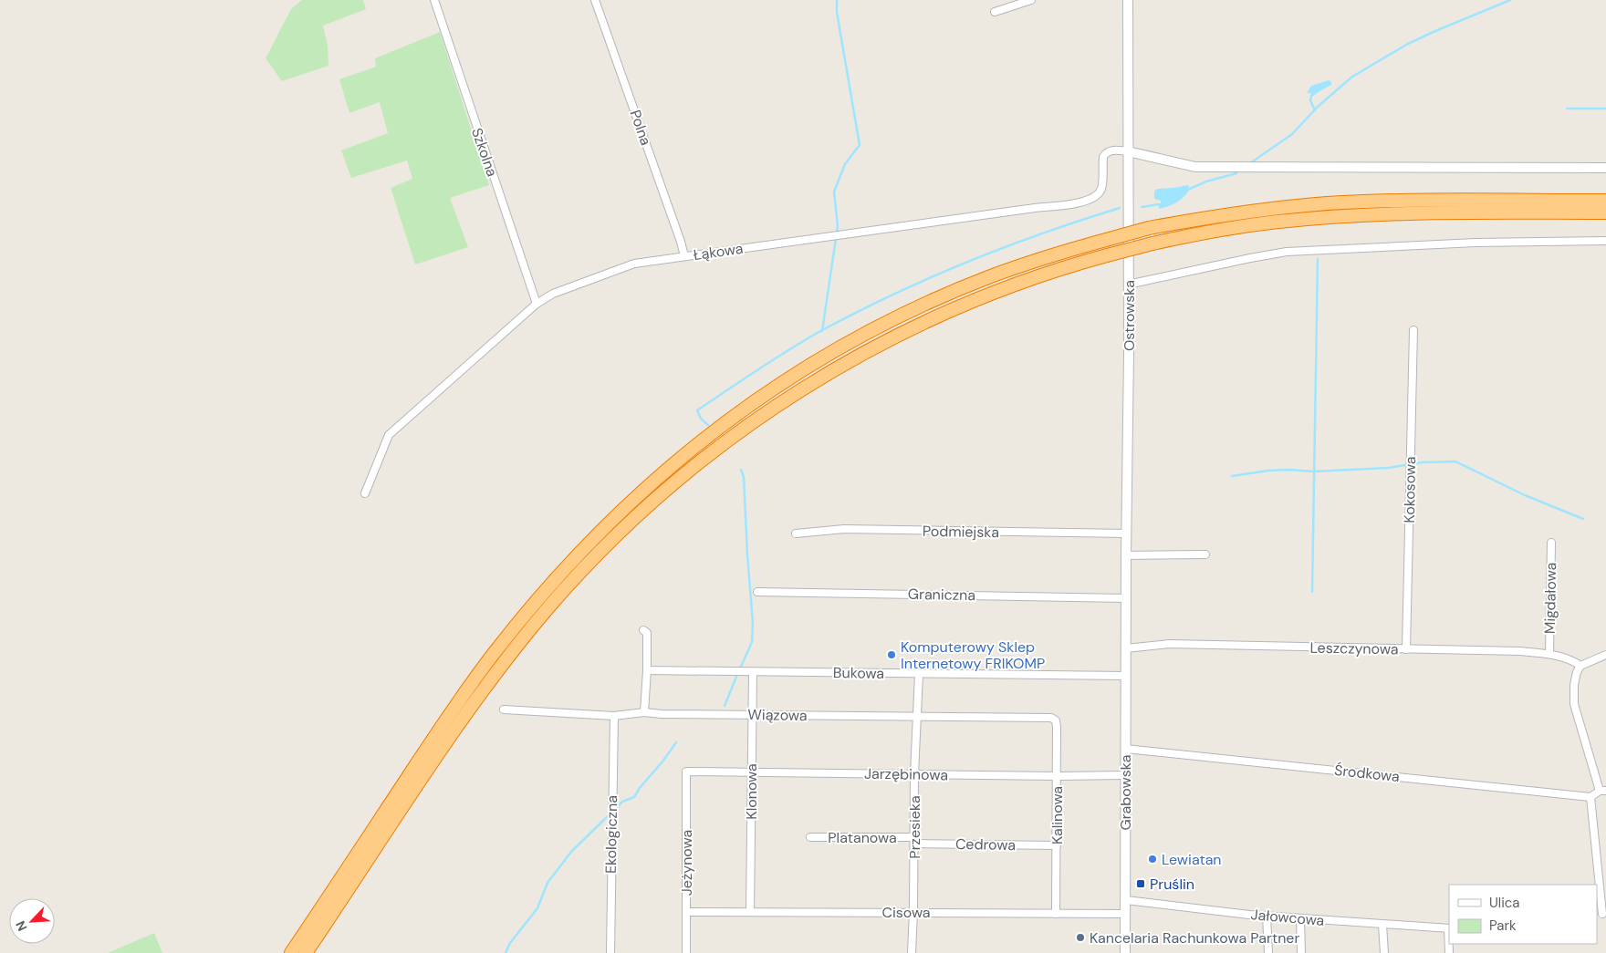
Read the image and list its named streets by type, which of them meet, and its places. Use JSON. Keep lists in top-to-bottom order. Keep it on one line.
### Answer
{"streets":{"street":["Polna","Szkolna","Łąkowa","Ostrowska","Kokosowa","Podmiejska","Graniczna","Migdałowa","Leszczynowa","Bukowa","Wiązowa","Środkowa","Jarzębinowa","Klonowa","Grabowska","Kalinowa","Przesieka","Ekologiczna","Platanowa","Cedrowa","Jeżynowa","Cisowa","Jałowcowa"]},"crossings":[["Polna","Łąkowa"],["Szkolna","Łąkowa"],["Łąkowa","Ostrowska"],["Ostrowska","Podmiejska"],["Ostrowska","Graniczna"],["Ostrowska","Grabowska"],["Kokosowa","Leszczynowa"],["Migdałowa","Leszczynowa"],["Leszczynowa","Grabowska"],["Bukowa","Klonowa"],["Bukowa","Grabowska"],["Bukowa","Przesieka"],["Wiązowa","Klonowa"],["Wiązowa","Kalinowa"],["Wiązowa","Przesieka"],["Wiązowa","Ekologiczna"],["Środkowa","Grabowska"],["Jarzębinowa","Klonowa"],["Jarzębinowa","Grabowska"],["Jarzębinowa","Kalinowa"],["Jarzębinowa","Przesieka"],["Jarzębinowa","Jeżynowa"],["Klonowa","Cisowa"],["Grabowska","Cisowa"],["Grabowska","Jałowcowa"],["Kalinowa","Cedrowa"],["Kalinowa","Cisowa"],["Przesieka","Platanowa"],["Przesieka","Cedrowa"],["Przesieka","Cisowa"],["Platanowa","Cedrowa"],["Jeżynowa","Cisowa"]],"places":{"other":["Komputerowy Sklep Internetowy FRIKOMP","Lewiatan","Kancelaria Rachunkowa Partner"],"transit":["Pruślin"]},"legend":["Ulica","Park"],"north":"bottom left"}
